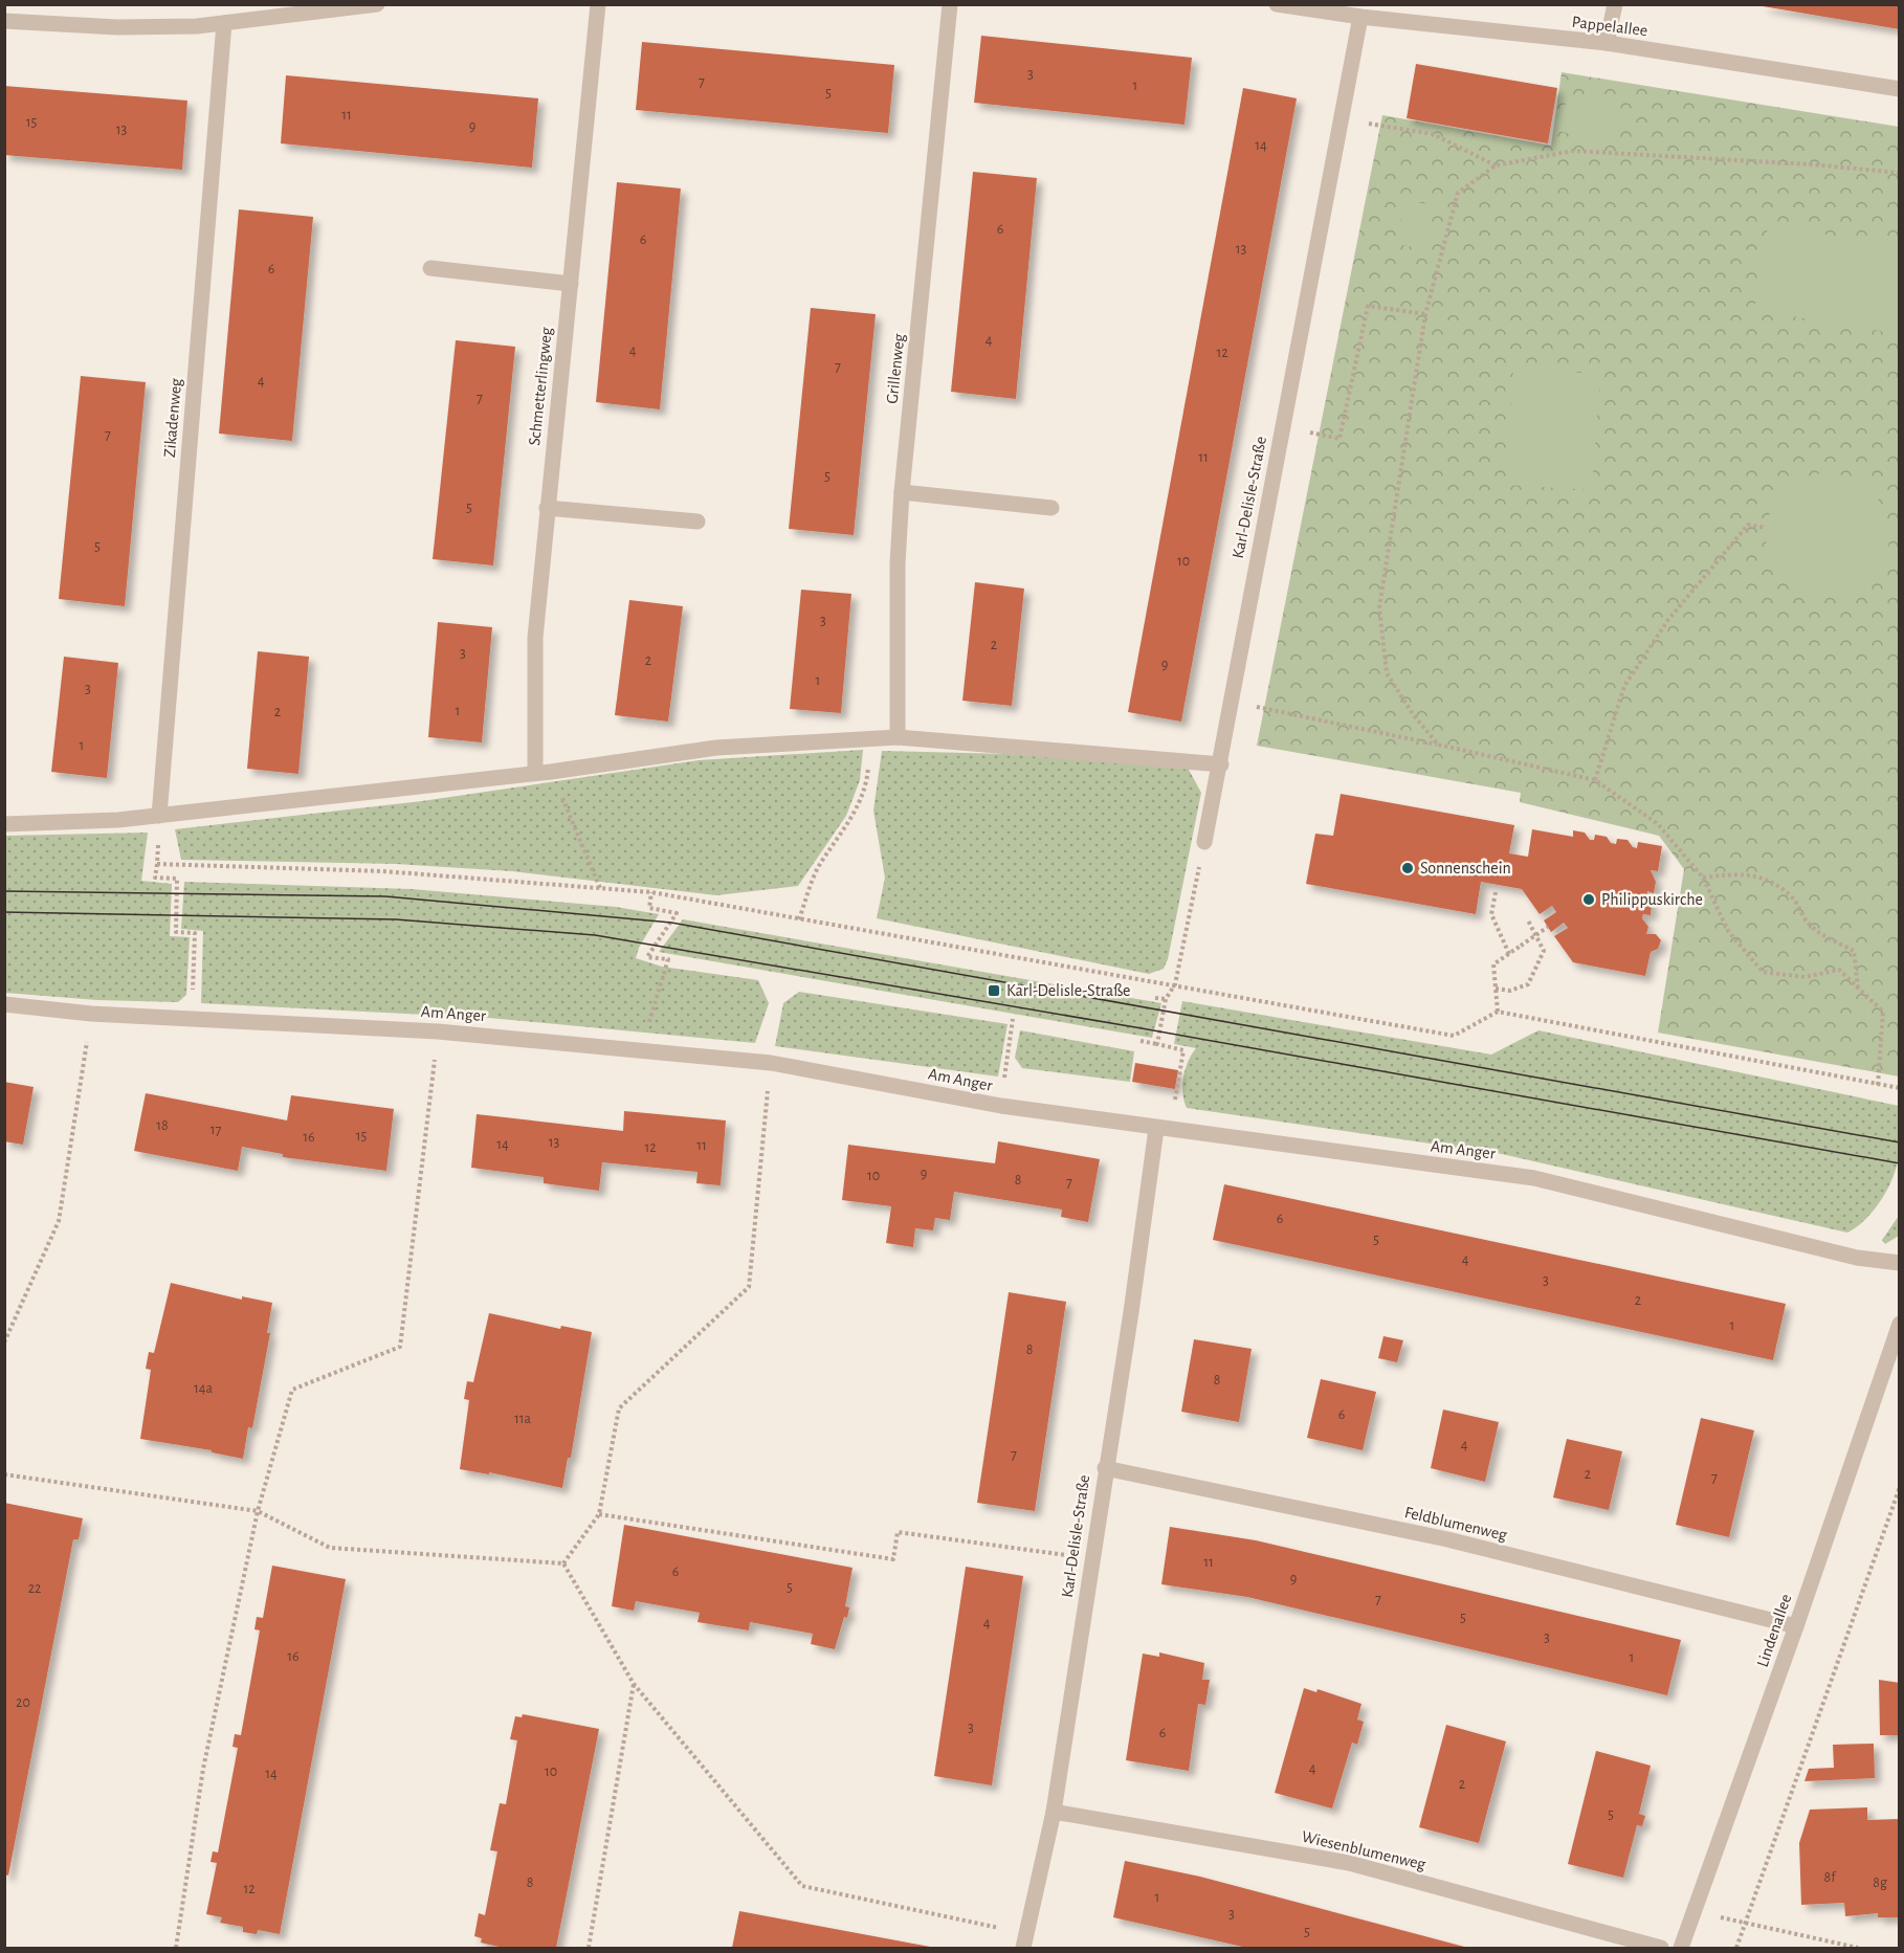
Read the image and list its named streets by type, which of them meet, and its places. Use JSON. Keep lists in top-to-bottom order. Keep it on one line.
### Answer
{"streets":{"street":["Pappelallee","Grillenweg","Schmetterlingweg","Zikadenweg","Karl-Delisle-Straße","Am Anger","Feldblumenweg","Lindenallee","Wiesenblumenweg"]},"crossings":[["Pappelallee","Karl-Delisle-Straße"],["Karl-Delisle-Straße","Am Anger"],["Karl-Delisle-Straße","Feldblumenweg"],["Karl-Delisle-Straße","Wiesenblumenweg"],["Feldblumenweg","Lindenallee"]],"places":{"other":["Sonnenschein","Philippuskirche"],"transit":["Karl-Delisle-Straße"]},"house_numbers":["3","7","1","5","11","15","9","13","14","6","6","13","6","4","4","12","7","4","7","7","11","5","5","5","10","3","2","3","2","9","1","3","1","2","1","18","17","15","16","13","14","11","12","9","10","8","7","6","5","4","3","2","1","8","8","14a","6","11a","4","7","2","7","11","6","9","5","22","7","5","4","3","16","1","20","3","6","4","10","14","2","5","8f","8","8g","12","1","3","5"]}
